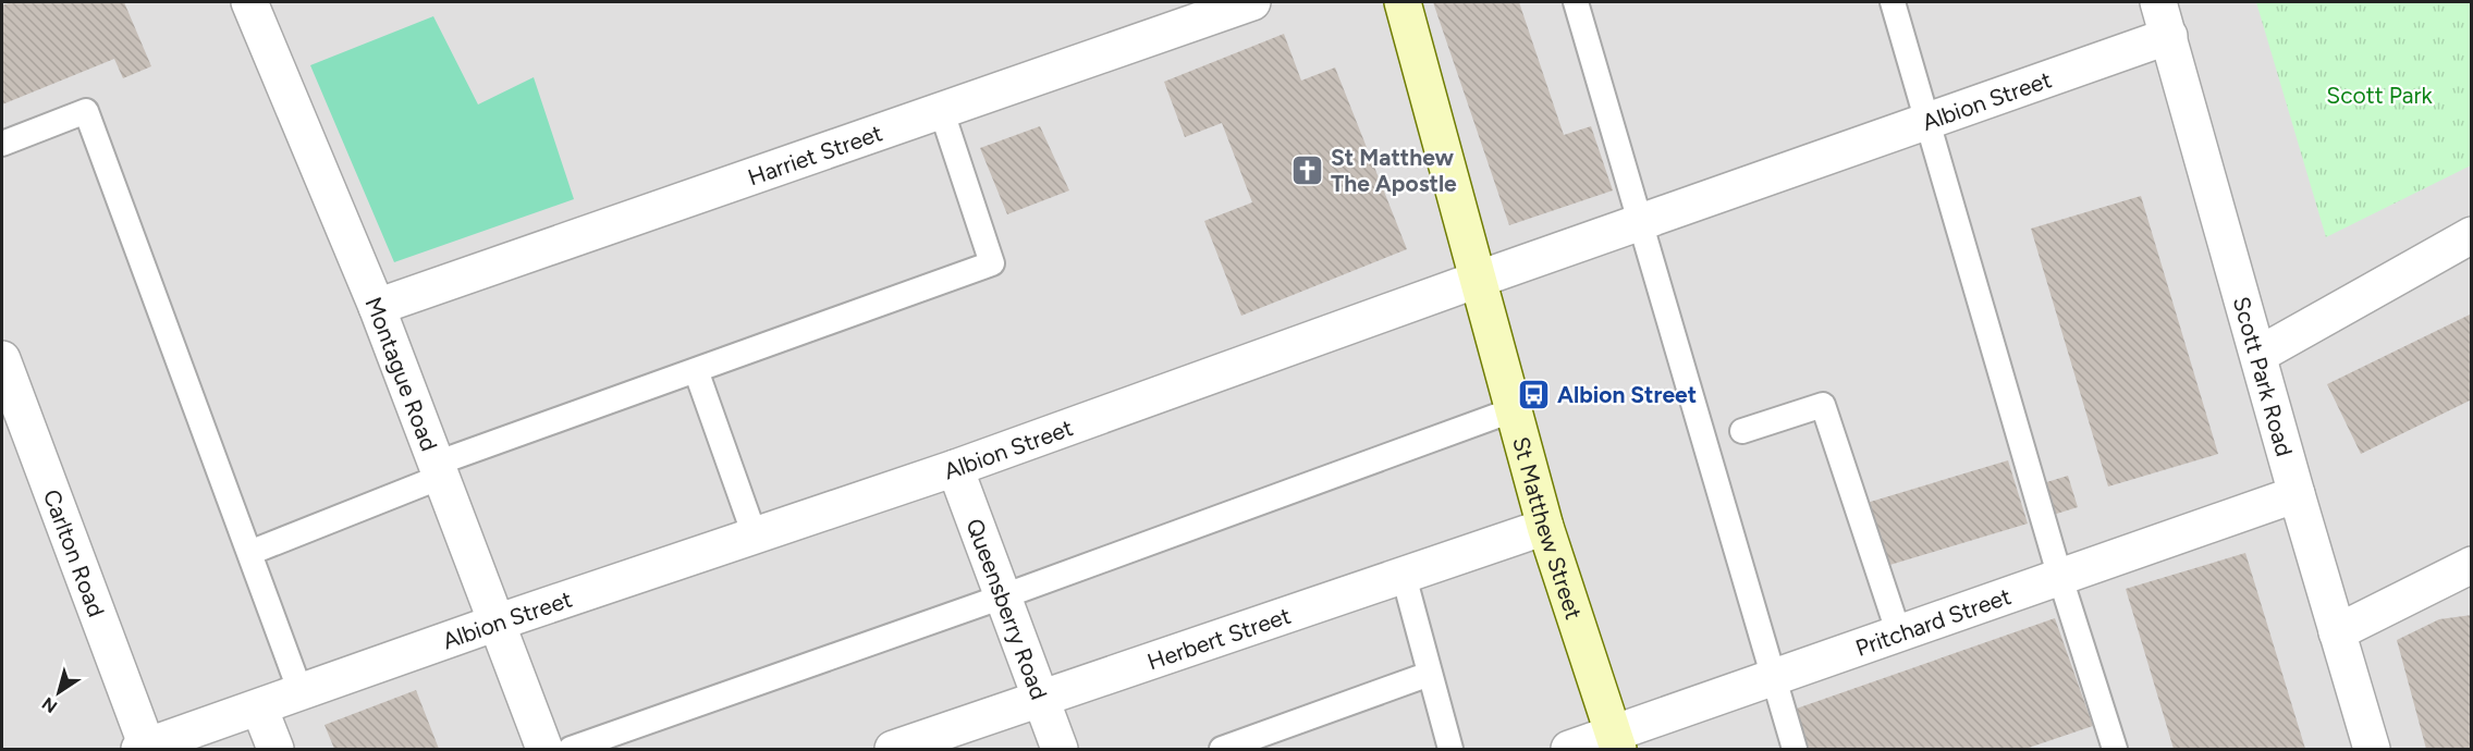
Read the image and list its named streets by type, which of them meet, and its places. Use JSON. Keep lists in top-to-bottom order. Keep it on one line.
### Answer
{"streets":{"main road":["St Matthew Street"],"street":["Albion Street","Harriet Street","Montague Road","Scott Park Road","Carlton Road","Queensberry Road","Pritchard Street","Herbert Street"]},"crossings":[["Albion Street","Montague Road"],["Albion Street","Scott Park Road"],["Albion Street","St Matthew Street"],["Albion Street","Carlton Road"],["Albion Street","Queensberry Road"],["Harriet Street","Montague Road"],["Scott Park Road","Pritchard Street"],["St Matthew Street","Pritchard Street"],["St Matthew Street","Herbert Street"],["Queensberry Road","Herbert Street"]],"parks":["Scott Park"],"places":{"church":["St Matthew The Apostle"],"bus stop":["Albion Street"]},"north":"bottom left"}
